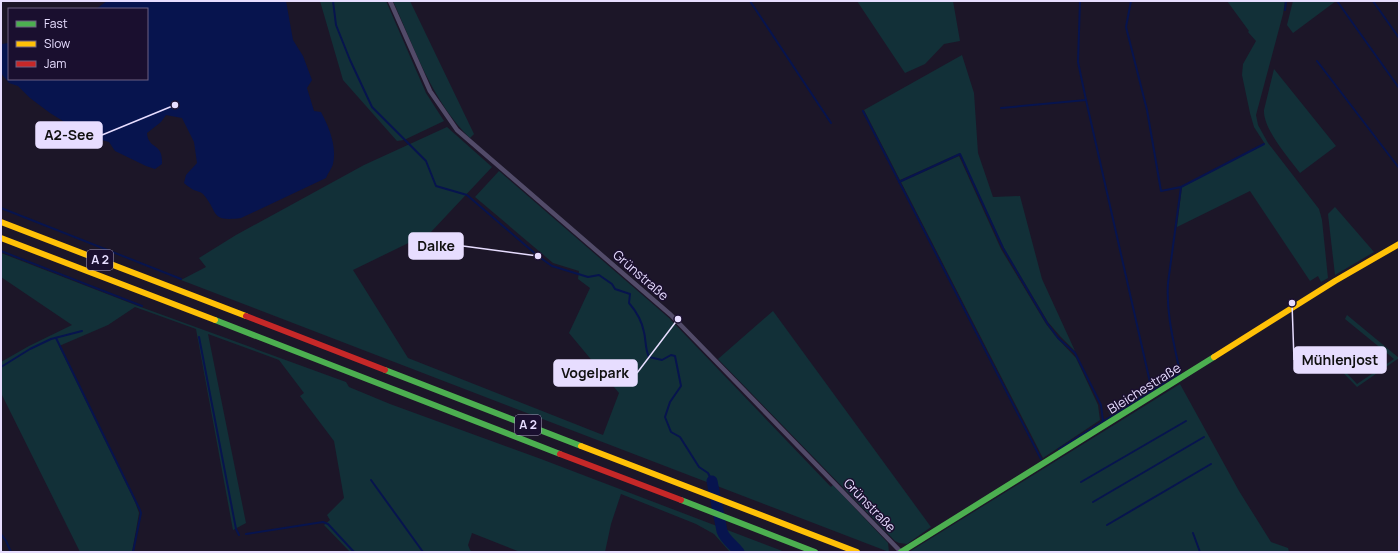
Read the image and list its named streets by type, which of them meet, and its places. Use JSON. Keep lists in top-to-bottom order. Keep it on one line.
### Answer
{"streets":{"main road":["A 2","Bleichestraße"],"street":["Grünstraße"]},"crossings":[["Grünstraße","Bleichestraße"]],"places":["A2-See","Dalke","Mühlenjost","Vogelpark"],"legend":["Fast","Slow","Jam"]}
